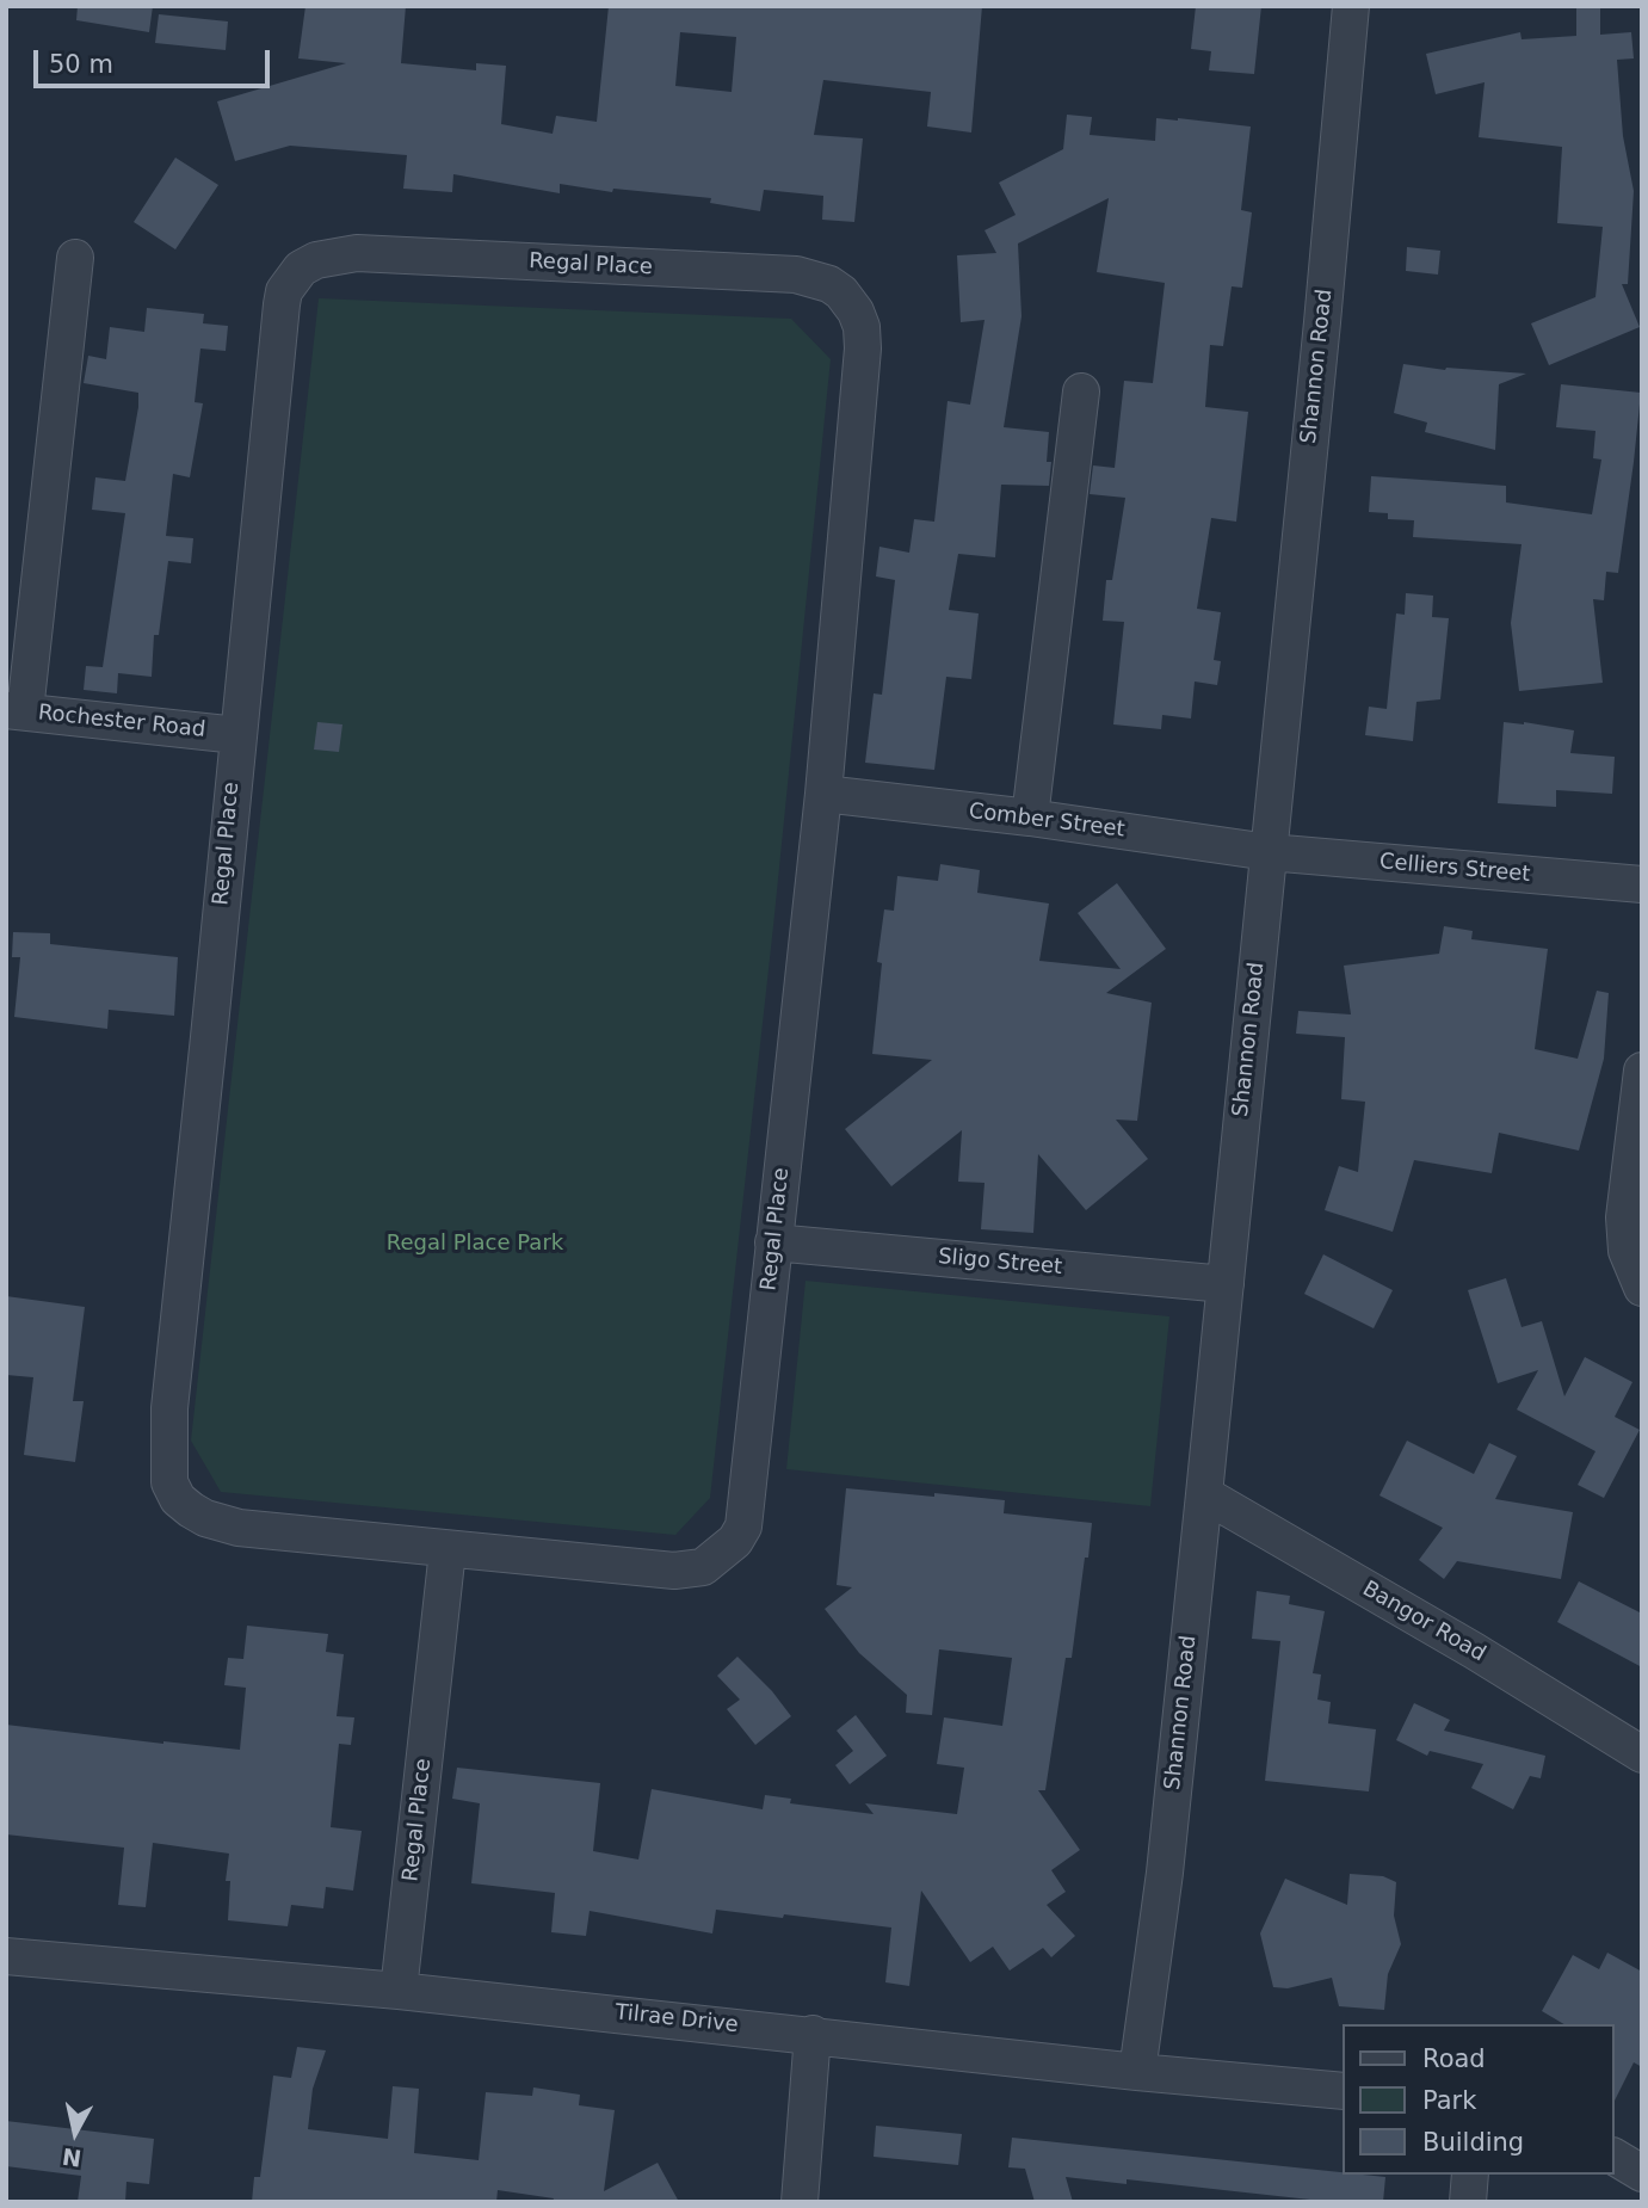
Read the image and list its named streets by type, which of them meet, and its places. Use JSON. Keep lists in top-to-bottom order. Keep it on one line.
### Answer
{"streets":{"street":["Regal Place","Shannon Road","Rochester Road","Comber Street","Celliers Street","Sligo Street","Bangor Road","Tilrae Drive"]},"crossings":[["Regal Place","Rochester Road"],["Regal Place","Comber Street"],["Regal Place","Sligo Street"],["Regal Place","Tilrae Drive"],["Shannon Road","Comber Street"],["Shannon Road","Celliers Street"],["Shannon Road","Sligo Street"],["Shannon Road","Bangor Road"],["Shannon Road","Tilrae Drive"],["Comber Street","Celliers Street"]],"parks":["Regal Place Park"],"legend":["Road","Park","Building"],"scale_bar":"50 m","north":"bottom"}
